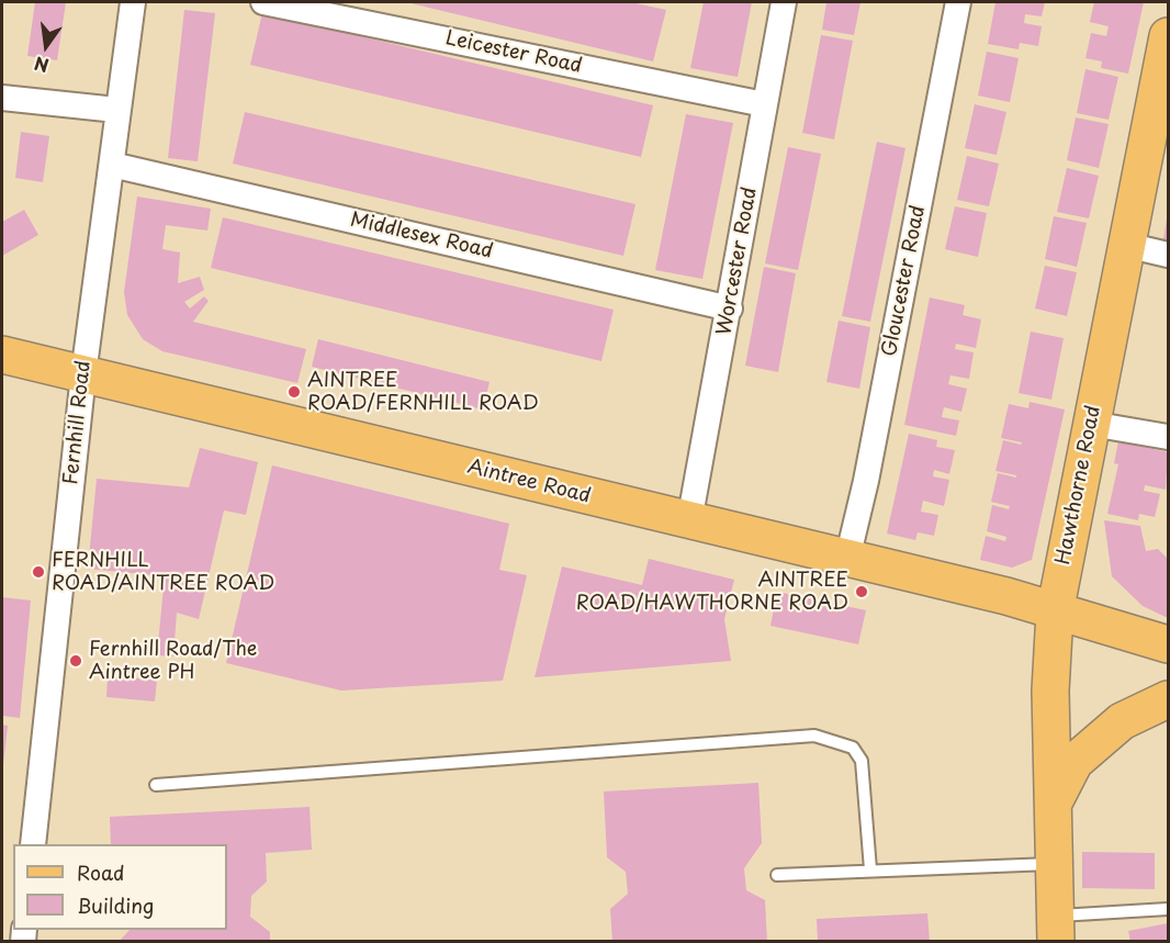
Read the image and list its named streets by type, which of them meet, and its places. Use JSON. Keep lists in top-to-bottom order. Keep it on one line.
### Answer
{"streets":{"main road":["Aintree Road","Hawthorne Road"],"street":["Leicester Road","Middlesex Road","Worcester Road","Gloucester Road","Fernhill Road"]},"crossings":[["Leicester Road","Worcester Road"],["Middlesex Road","Worcester Road"],["Middlesex Road","Fernhill Road"],["Worcester Road","Aintree Road"],["Gloucester Road","Aintree Road"],["Fernhill Road","Aintree Road"],["Aintree Road","Hawthorne Road"]],"places":["AINTREE ROAD/FERNHILL ROAD","FERNHILL ROAD/AINTREE ROAD","AINTREE ROAD/HAWTHORNE ROAD","Fernhill Road/The Aintree PH"],"legend":["Road","Building"],"north":"bottom"}
